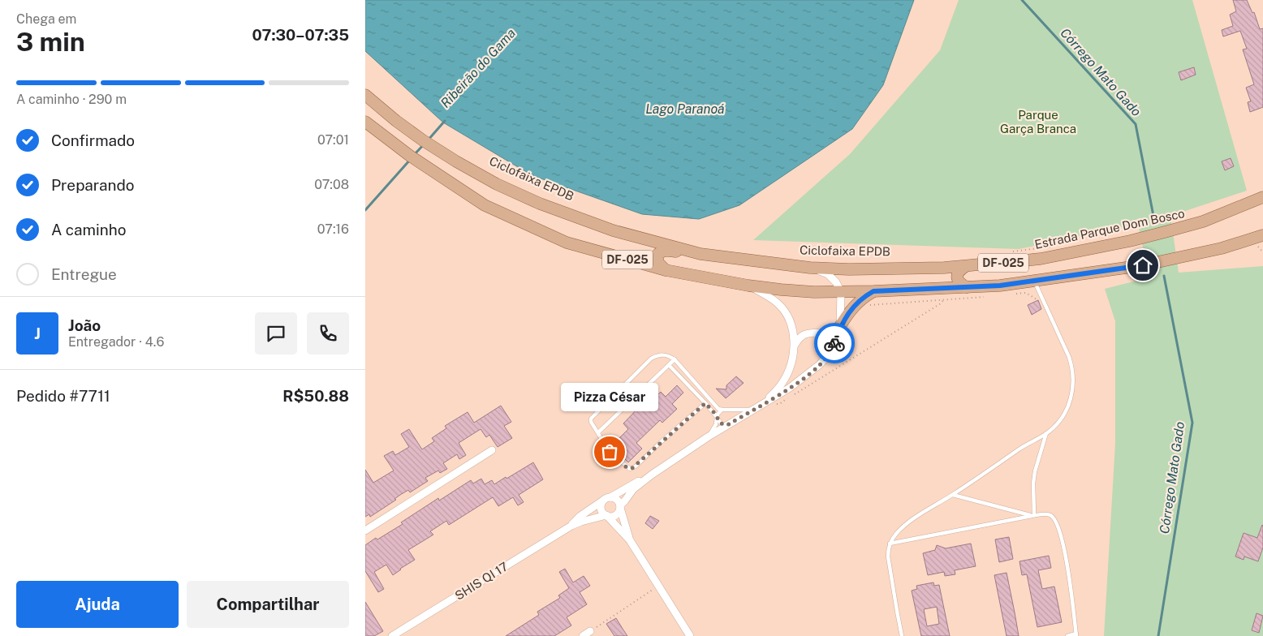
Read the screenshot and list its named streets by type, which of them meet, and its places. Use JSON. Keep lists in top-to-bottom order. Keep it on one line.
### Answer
{"streets":{"main road":["Estrada Parque Dom Bosco","DF-025"],"street":["SHIS QI 17"]},"crossings":[["DF-025","SHIS QI 17"]],"water":["Ribeirão do Gama","Córrego Mato Gado","Lago Paranoá"],"parks":["Parque Garça Branca"],"places":["Pizza César"],"page":{"heading":["3 min","Chega em","07:30–07:35"],"panel":["João","Entregador · 4.6","Pedido #7711","R$50.88"],"bar":"A caminho · 290 m","list":[["Confirmado","07:01"],["Preparando","07:08"],["A caminho","07:16"],"Entregue"],"round":"J","bubble":"Pizza César","buttons":["Ajuda","Compartilhar"]}}
